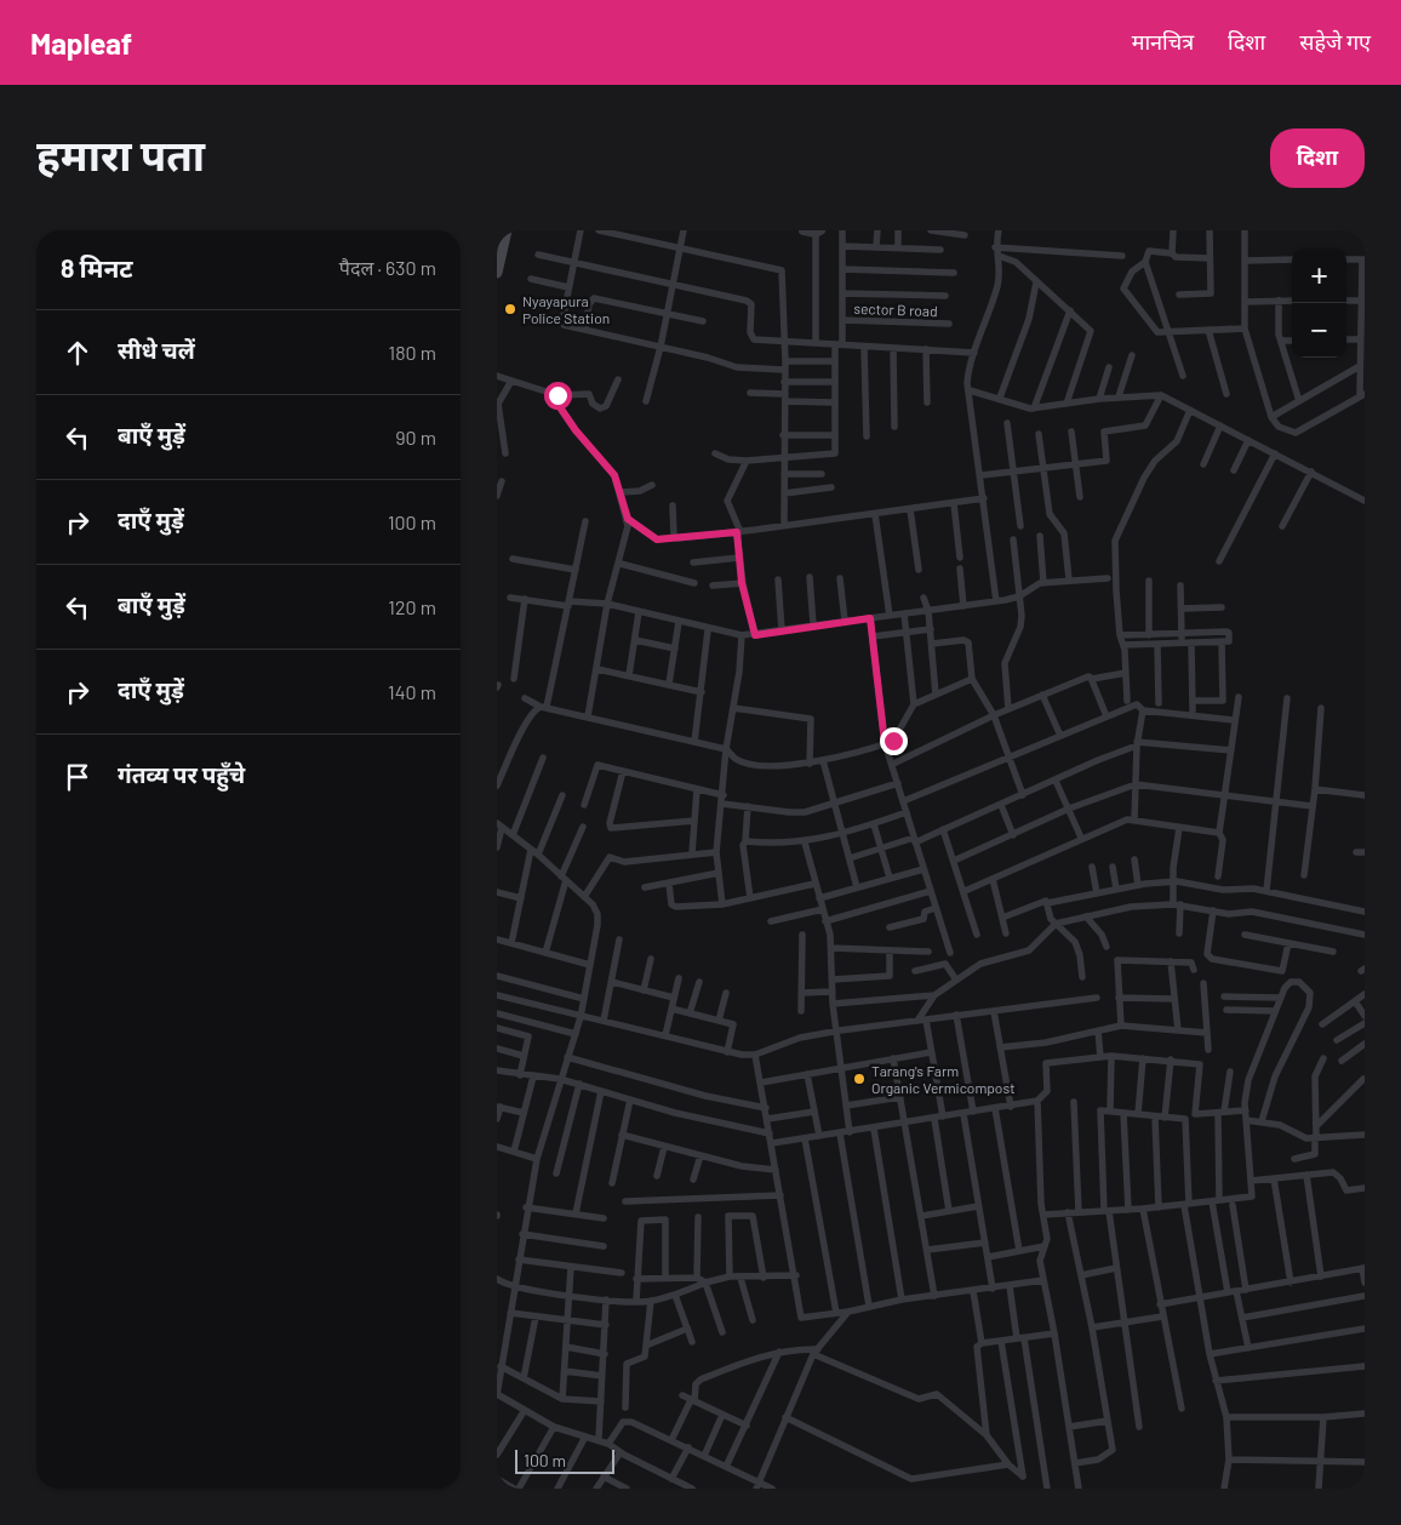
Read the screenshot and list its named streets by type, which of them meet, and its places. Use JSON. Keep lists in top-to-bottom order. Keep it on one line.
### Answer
{"streets":{"street":["sector B road"]},"places":["Nyayapura Police Station","Tarang's Farm Organic Vermicompost"],"scale_bar":"100 m","page":{"header":"Mapleaf","nav":["मानचित्र","दिशा","सहेजे गए"],"title":"हमारा पता","buttons":"दिशा","heading":["8 मिनट","पैदल · 630 m"],"map_buttons":["+","−"],"list":[["सीधे चलें","180 m"],["बाएँ मुड़ें","90 m"],["दाएँ मुड़ें","100 m"],["बाएँ मुड़ें","120 m"],["दाएँ मुड़ें","140 m"],"गंतव्य पर पहुँचे"],"scale":"100 m"}}
